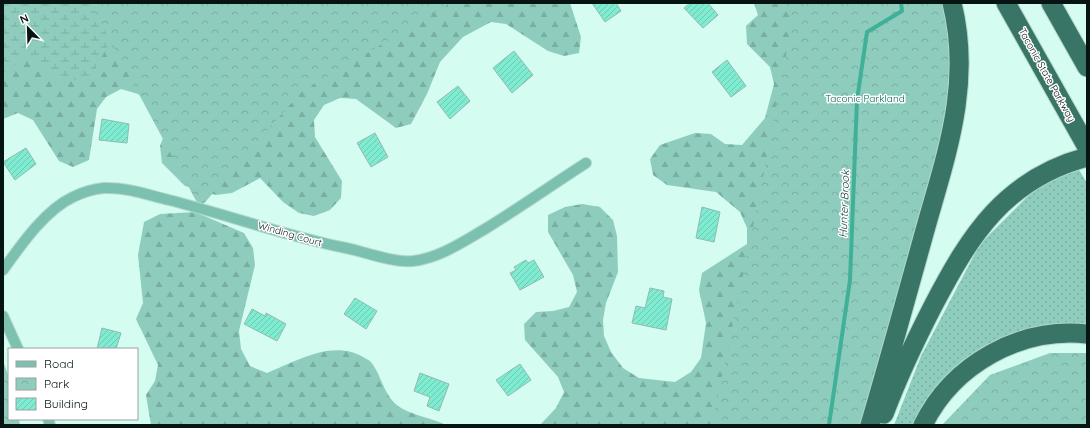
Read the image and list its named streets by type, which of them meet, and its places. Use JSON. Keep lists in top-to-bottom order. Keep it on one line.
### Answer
{"streets":{"highway":["Taconic State Parkway"],"street":["Winding Court"]},"water":["Hunter Brook"],"parks":["Taconic Parkland"],"legend":["Road","Park","Building"],"north":"top left"}
